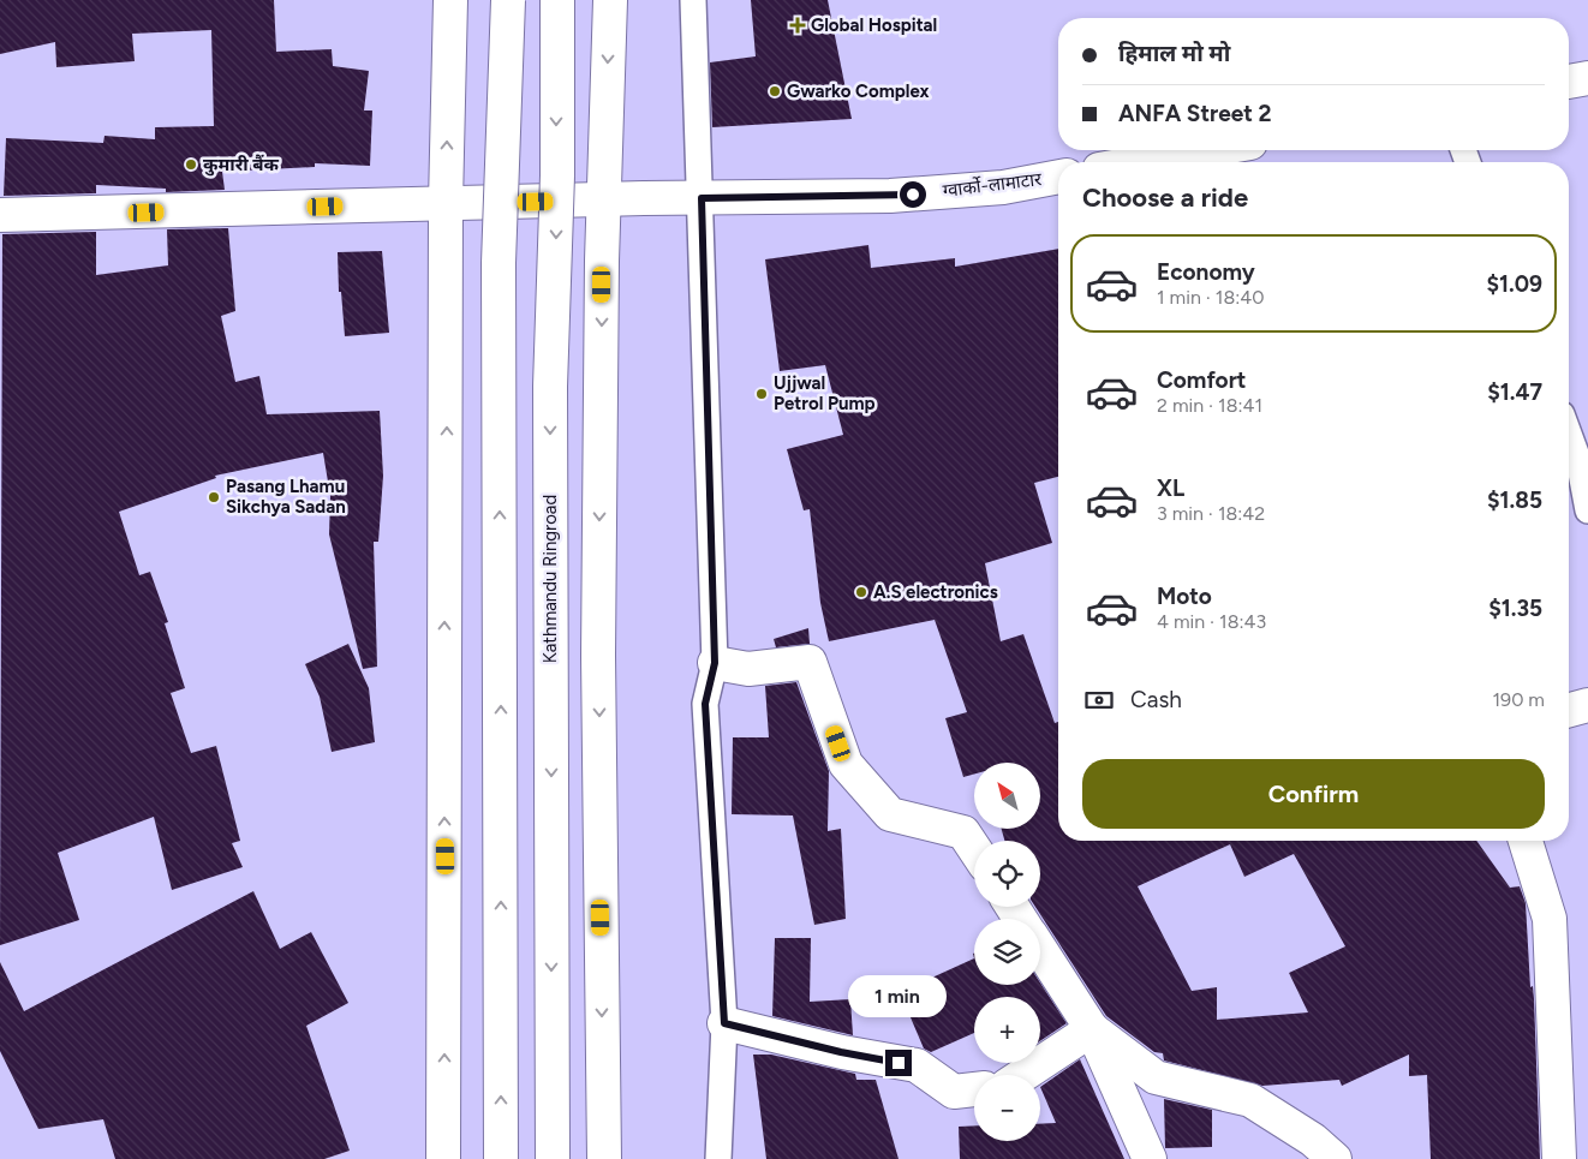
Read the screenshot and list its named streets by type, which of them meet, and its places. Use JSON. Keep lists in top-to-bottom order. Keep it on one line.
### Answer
{"streets":{"main road":["ग्वार्को-लामाटार","Kathmandu Ringroad"]},"places":{"health":["Global Hospital"],"other":["Gwarko Complex","कुमारी बैंक","Ujjwal Petrol Pump","Pasang Lhamu Sikchya Sadan","A.S electronics"]},"north":"top left","page":{"banner":["हिमाल मो मो","ANFA Street 2"],"heading":"Choose a ride","list":[{"name":"Economy","note":"1 min · 18:40","value":"$1.09"},{"name":"Comfort","note":"2 min · 18:41","value":"$1.47"},{"name":"XL","note":"3 min · 18:42","value":"$1.85"},{"name":"Moto","note":"4 min · 18:43","value":"$1.35"}],"pay":["Cash","190 m"],"buttons":"Confirm","map_buttons":["+","−"],"bubble":"1 min"}}
